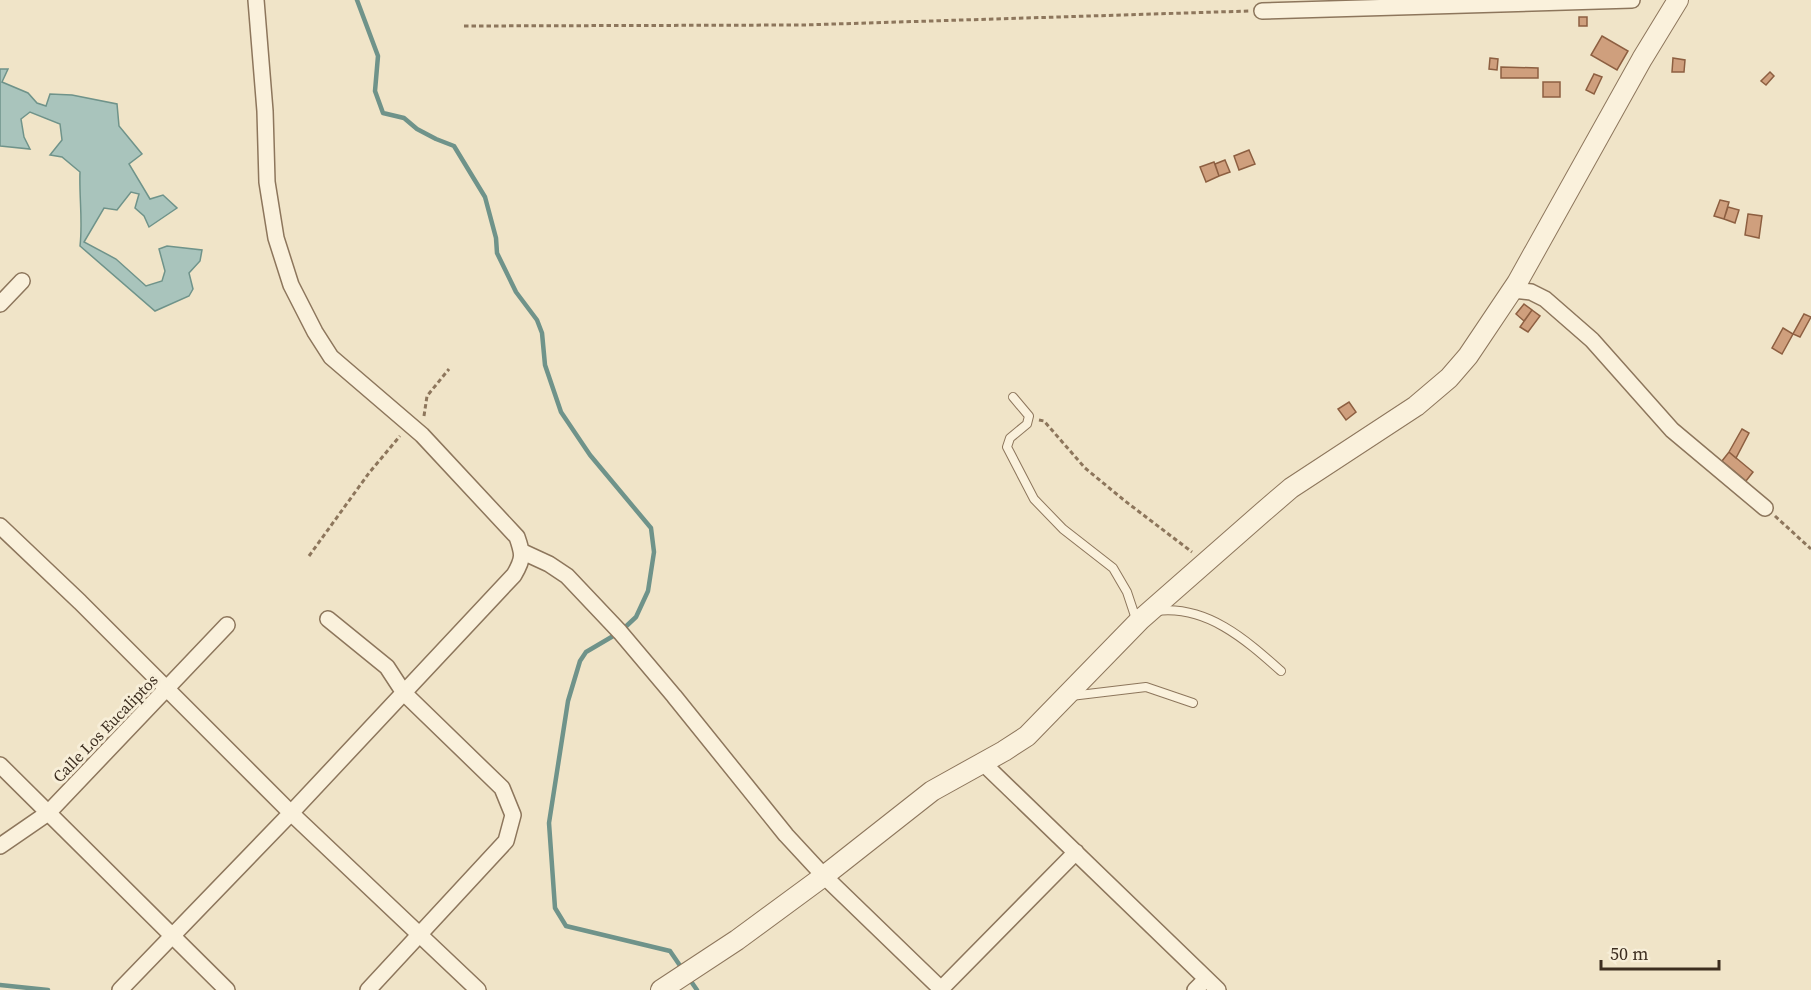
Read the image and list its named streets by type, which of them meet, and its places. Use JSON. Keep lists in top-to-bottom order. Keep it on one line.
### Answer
{"streets":{"street":["Calle Los Eucaliptos"]},"scale_bar":"50 m"}
